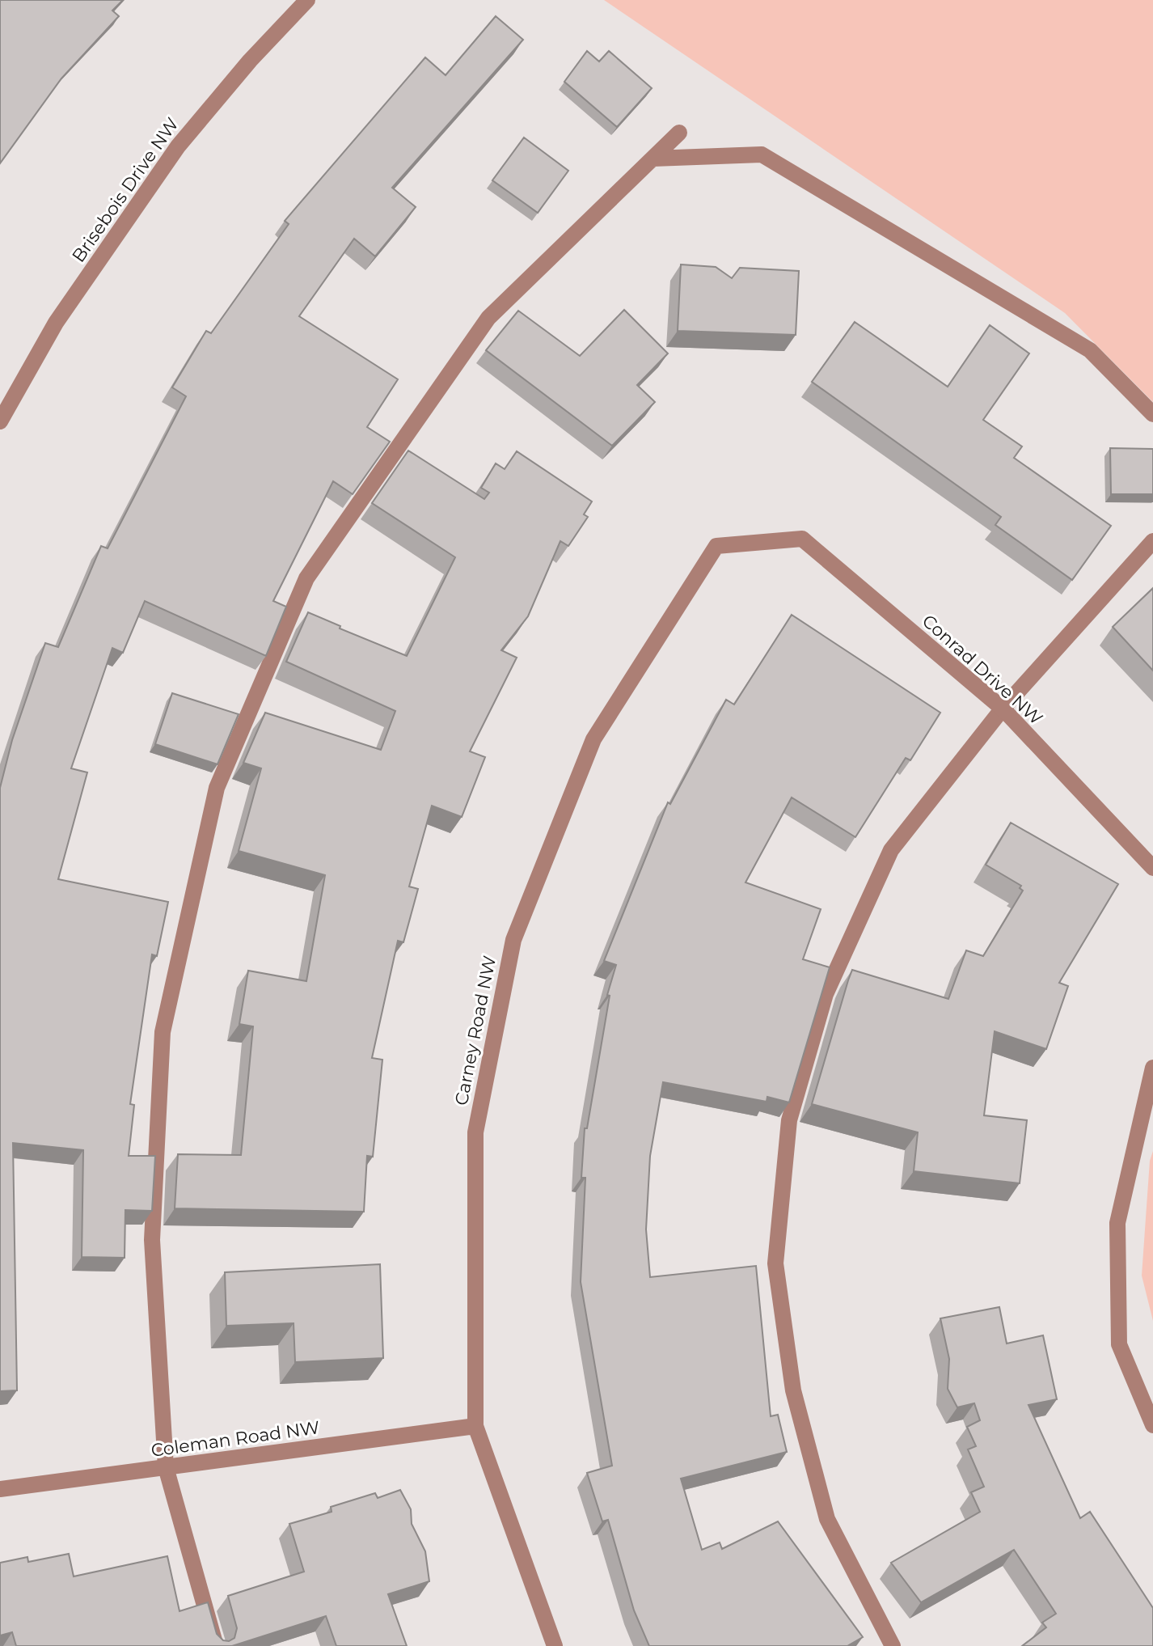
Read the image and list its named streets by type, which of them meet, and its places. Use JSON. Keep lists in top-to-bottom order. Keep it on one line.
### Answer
{"streets":{"street":["Brisebois Drive NW","Conrad Drive NW","Carney Road NW","Coleman Road NW"]},"crossings":[["Conrad Drive NW","Carney Road NW"],["Carney Road NW","Coleman Road NW"]]}
